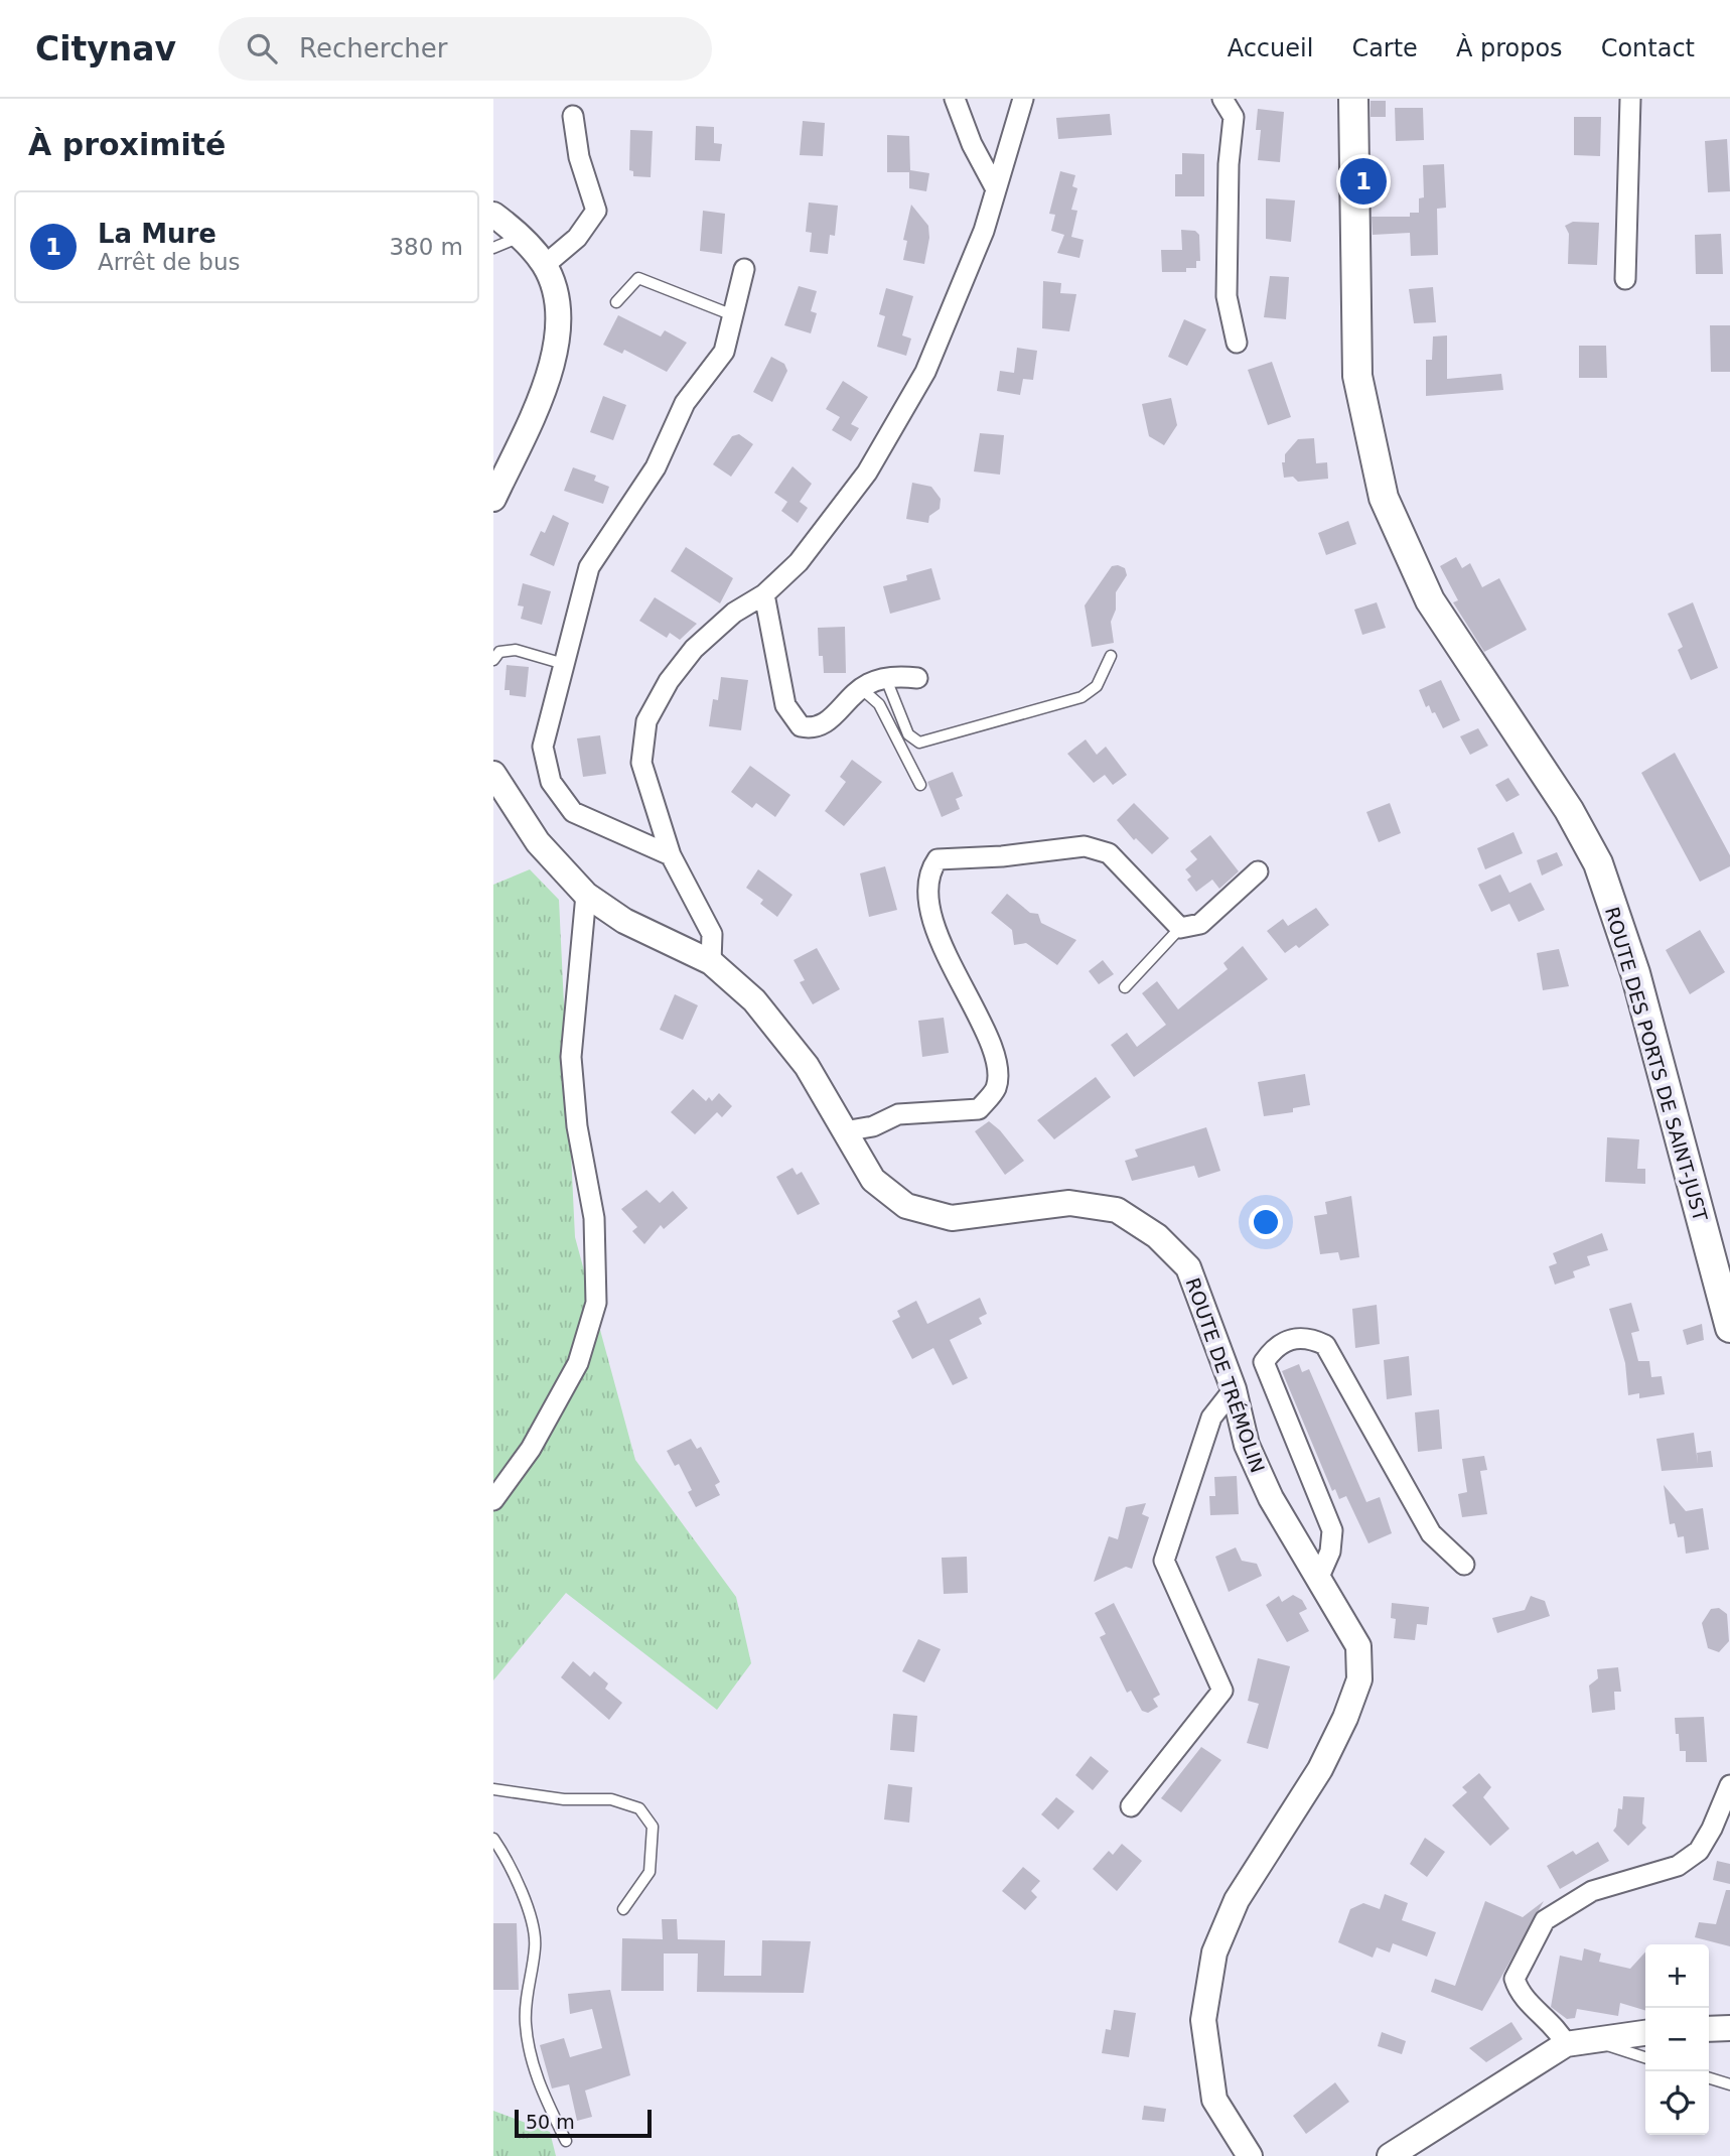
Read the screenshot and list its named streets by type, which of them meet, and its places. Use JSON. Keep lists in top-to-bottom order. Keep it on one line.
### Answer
{"streets":{"main road":["ROUTE DES PORTS DE SAINT-JUST"],"street":["ROUTE DE TRÉMOLIN"]},"scale_bar":"50 m","page":{"header":"Citynav","search":"Rechercher","nav":["Accueil","Carte","À propos","Contact"],"heading":"À proximité","pins":"1","list":[{"mark":"1","name":"La Mure","note":"Arrêt de bus","value":"380 m"}],"map_buttons":["+","−"],"scale":"50 m"}}
